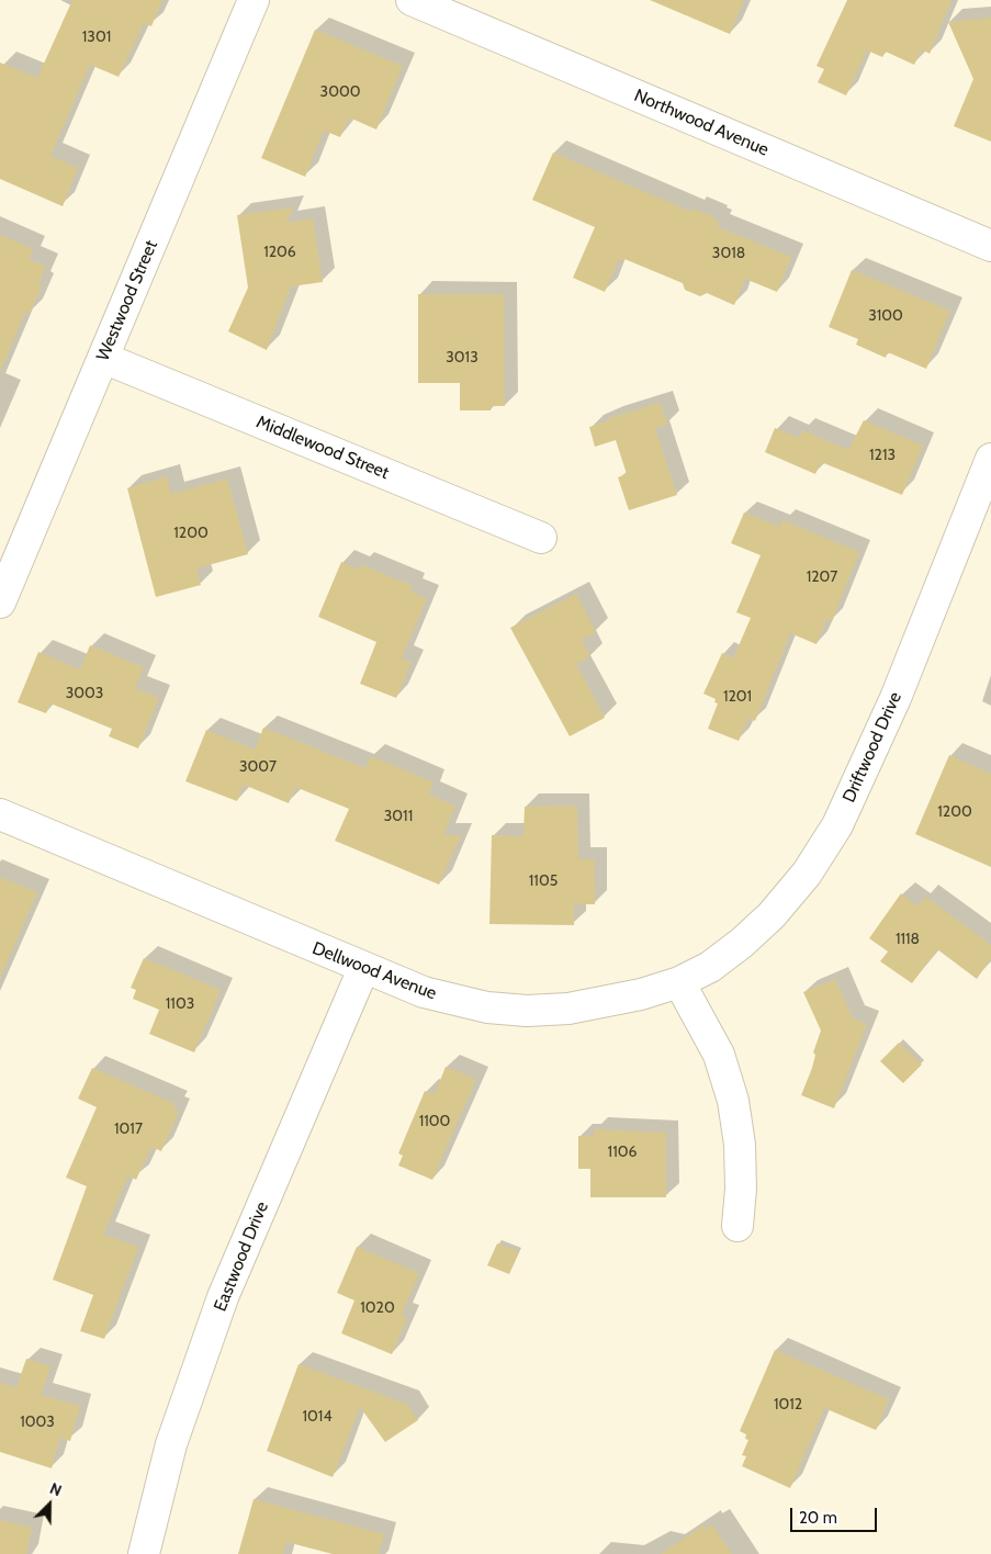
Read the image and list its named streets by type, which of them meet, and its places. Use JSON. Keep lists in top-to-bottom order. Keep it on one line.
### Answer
{"streets":{"street":["Northwood Avenue","Westwood Street","Middlewood Street","Driftwood Drive","Dellwood Avenue","Eastwood Drive"]},"crossings":[["Westwood Street","Middlewood Street"],["Driftwood Drive","Dellwood Avenue"],["Dellwood Avenue","Eastwood Drive"]],"house_numbers":["1301","3000","1206","3018","3100","3013","1213","1200","1207","3003","1201","3007","1200","3011","1105","1118","1103","1100","1017","1106","1020","1012","1014","1003"],"scale_bar":"20 m","north":"top right"}
